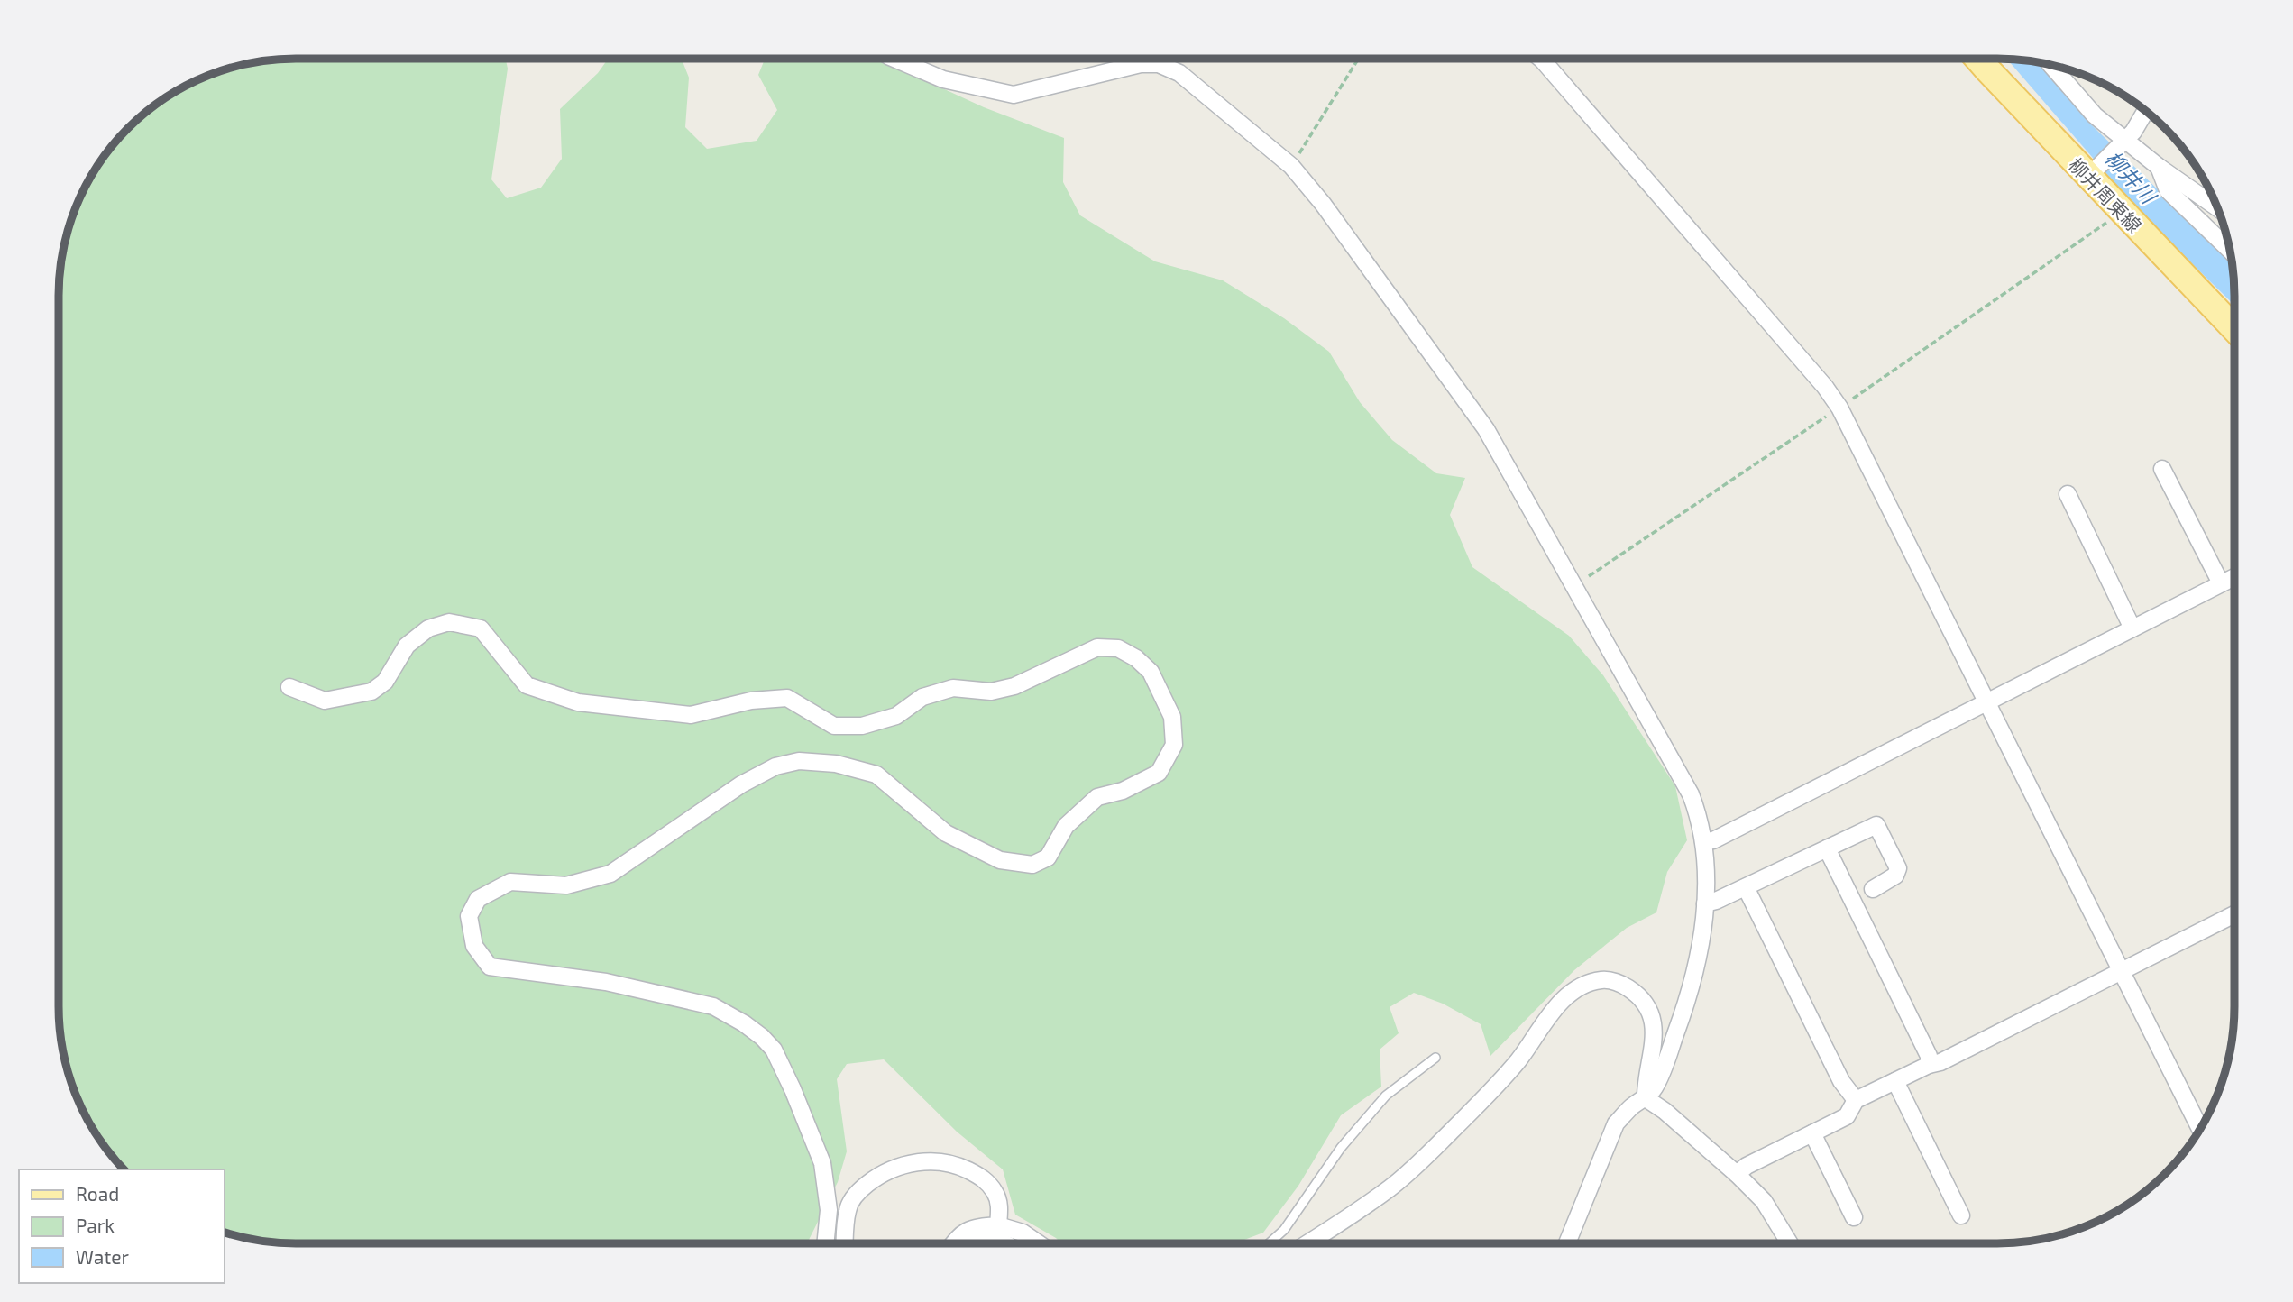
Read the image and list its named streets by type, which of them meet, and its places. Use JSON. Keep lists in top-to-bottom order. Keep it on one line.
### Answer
{"streets":{"main road":["柳井周東線"]},"water":["柳井川"],"legend":["Road","Park","Water"]}
